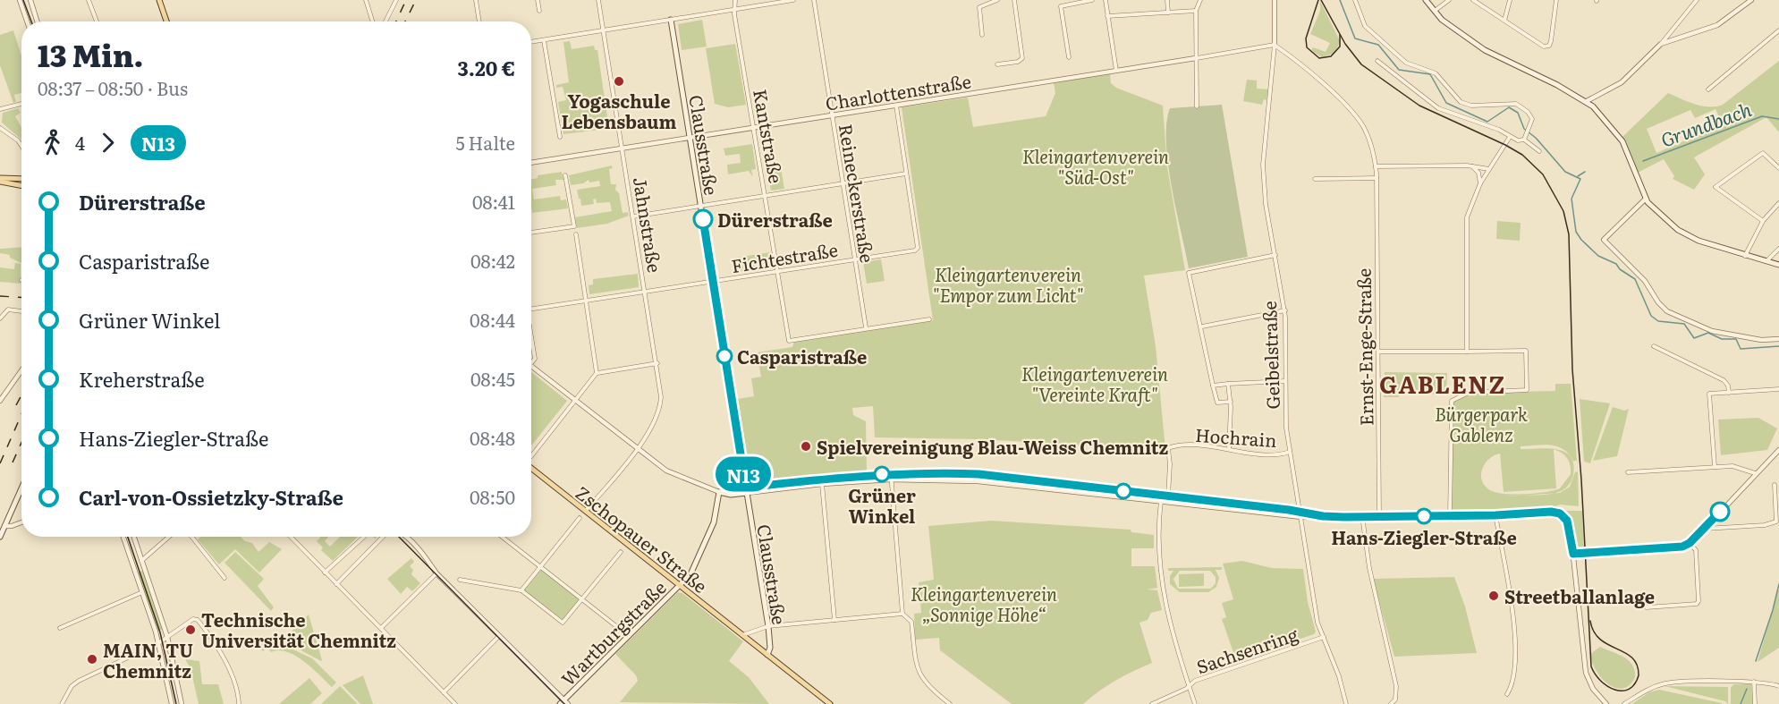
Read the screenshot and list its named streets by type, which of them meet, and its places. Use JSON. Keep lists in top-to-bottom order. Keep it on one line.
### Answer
{"streets":{"main road":["Clausstraße","Zschopauer Straße","Wartburgstraße"],"street":["Charlottenstraße","Kantstraße","Reineckerstraße","Jahnstraße","Fichtestraße","Ernst-Enge-Straße","Geibelstraße","Hochrain","Sachsenring"]},"crossings":[["Charlottenstraße","Kantstraße"],["Charlottenstraße","Clausstraße"],["Charlottenstraße","Reineckerstraße"],["Charlottenstraße","Jahnstraße"],["Charlottenstraße","Ernst-Enge-Straße"],["Charlottenstraße","Geibelstraße"],["Kantstraße","Reineckerstraße"],["Kantstraße","Fichtestraße"],["Clausstraße","Fichtestraße"],["Clausstraße","Zschopauer Straße"],["Reineckerstraße","Fichtestraße"],["Jahnstraße","Fichtestraße"],["Jahnstraße","Zschopauer Straße"],["Ernst-Enge-Straße","Geibelstraße"],["Geibelstraße","Hochrain"],["Geibelstraße","Sachsenring"],["Zschopauer Straße","Wartburgstraße"]],"districts":["GABLENZ"],"water":["Grundbach"],"parks":["Kleingartenverein \"Süd-Ost\"","Kleingartenverein \"Empor zum Licht\"","Kleingartenverein \"Vereinte Kraft\"","Bürgerpark Gablenz","Kleingartenverein „Sonnige Höhe“"],"places":["Yogaschule Lebensbaum","Dürerstraße","Casparistraße","Spielvereinigung Blau-Weiss Chemnitz","Grüner Winkel","Hans-Ziegler-Straße","Streetballanlage","Technische Universität Chemnitz","MAIN, TU Chemnitz"],"lines":["bus line N13"],"page":{"on_map":"N13","heading":["13 Min.","08:37 – 08:50 · Bus","3.20 €"],"legs":["4","N13","5 Halte"],"list":[{"name":"Dürerstraße","value":"08:41"},{"name":"Casparistraße","value":"08:42"},{"name":"Grüner Winkel","value":"08:44"},{"name":"Kreherstraße","value":"08:45"},{"name":"Hans-Ziegler-Straße","value":"08:48"},{"name":"Carl-von-Ossietzky-Straße","value":"08:50"}]}}
